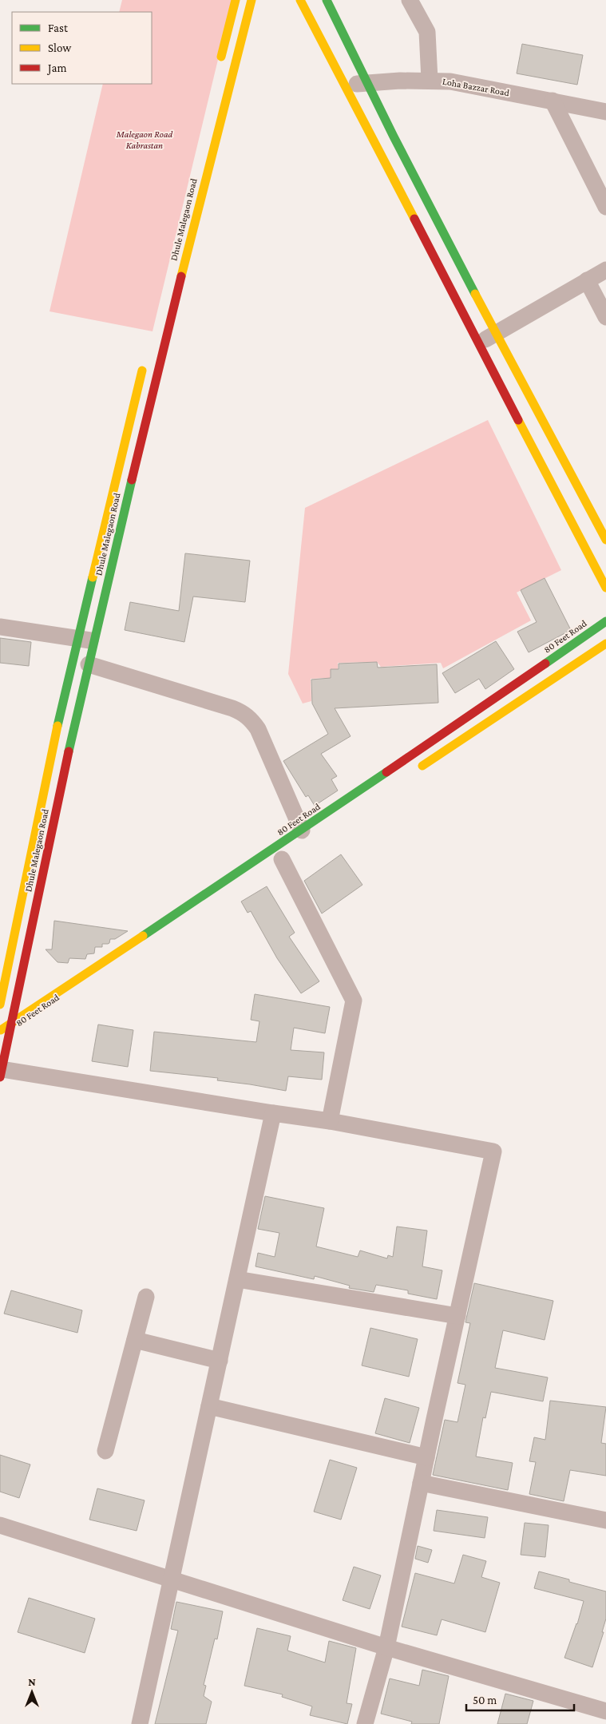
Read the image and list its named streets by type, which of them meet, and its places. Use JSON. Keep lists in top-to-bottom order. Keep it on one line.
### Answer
{"streets":{"main road":["Dhule Malegaon Road","80 Feet Road"],"street":["Loha Bazzar Road"]},"crossings":[["Dhule Malegaon Road","80 Feet Road"]],"parks":["Malegaon Road Kabrastan"],"legend":["Fast","Slow","Jam"],"scale_bar":"50 m","north":"top"}
